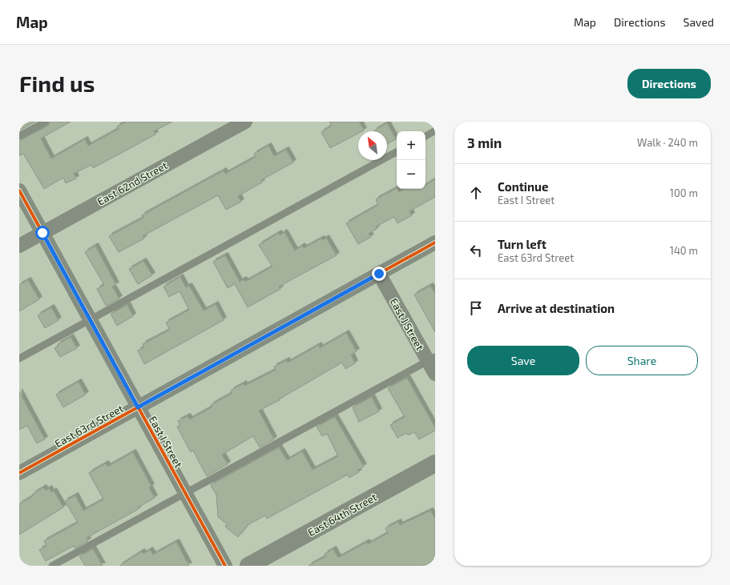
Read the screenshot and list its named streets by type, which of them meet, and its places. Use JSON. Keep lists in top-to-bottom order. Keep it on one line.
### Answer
{"streets":{"street":["East 62nd Street","East J Street","East 63rd Street","East I Street","East 64th Street"]},"crossings":[["East 62nd Street","East I Street"],["East J Street","East 63rd Street"],["East 63rd Street","East I Street"]],"north":"top left","page":{"header":"Map","nav":["Map","Directions","Saved"],"buttons":["Directions",["Save","Share"]],"title":"Find us","heading":["3 min","Walk · 240 m"],"map_buttons":["+","−"],"list":[["Continue","East I Street","100 m"],["Turn left","East 63rd Street","140 m"],"Arrive at destination"]}}
